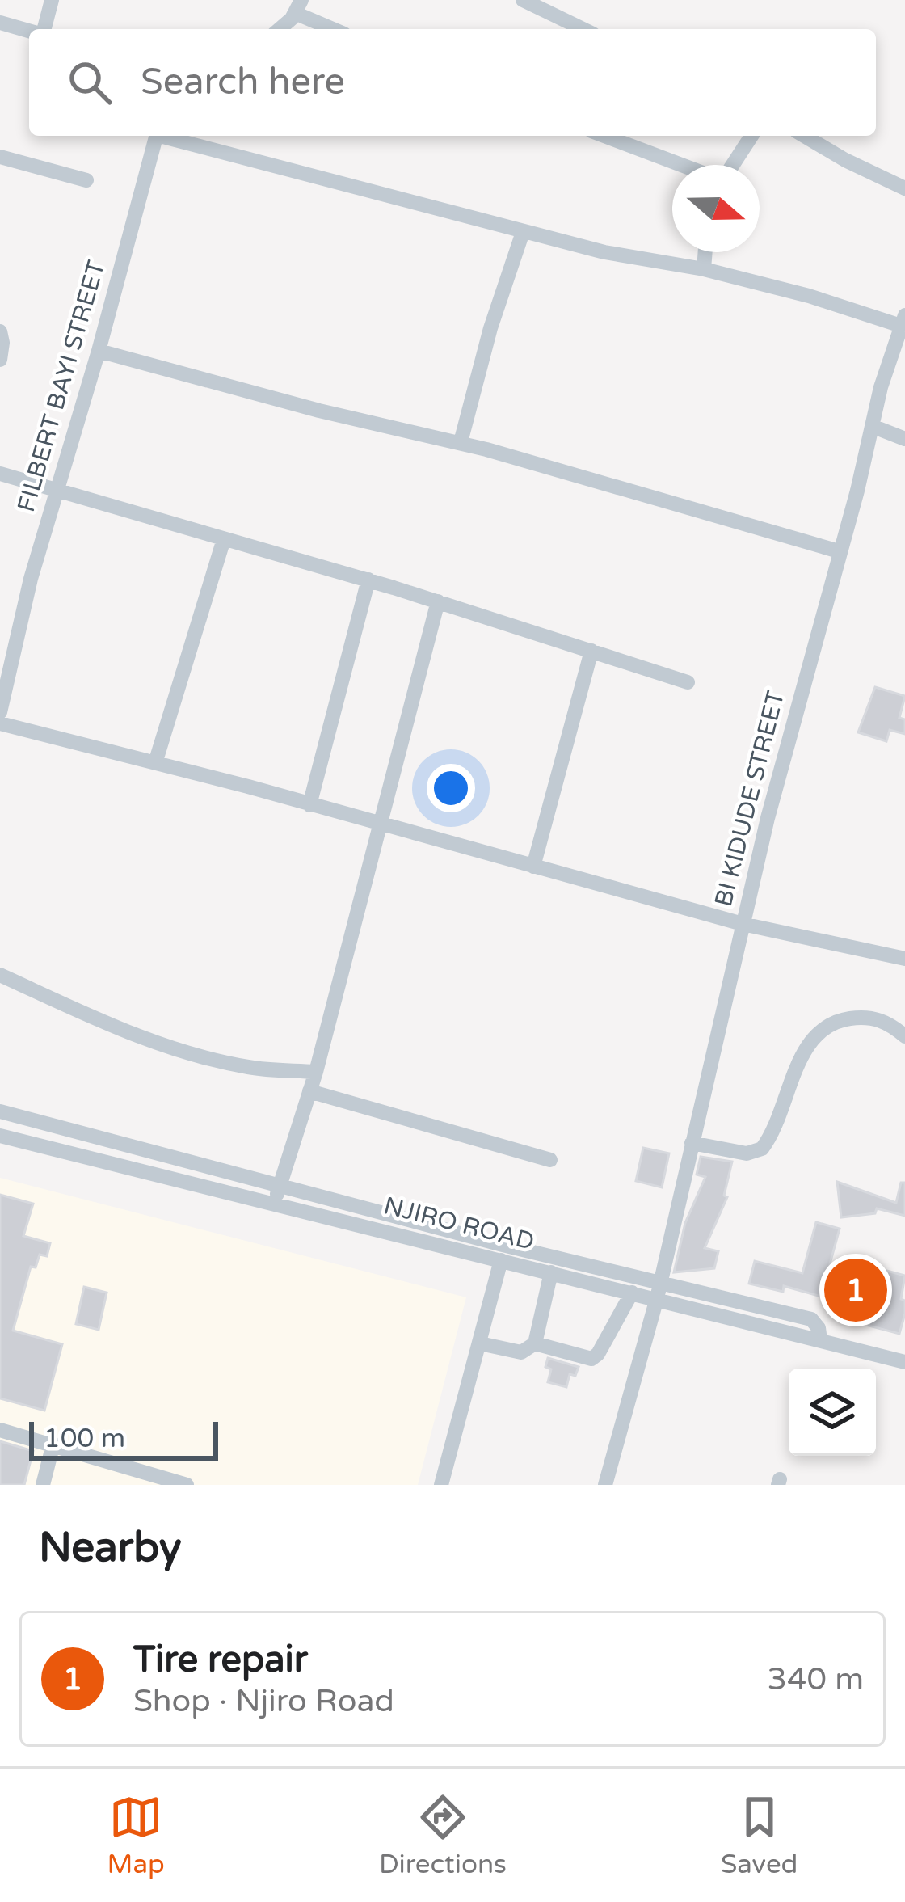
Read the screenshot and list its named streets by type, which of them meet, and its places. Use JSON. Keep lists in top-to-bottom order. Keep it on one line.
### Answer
{"streets":{"street":["FILBERT BAYI STREET","BI KIDUDE STREET","NJIRO ROAD"]},"crossings":[["BI KIDUDE STREET","NJIRO ROAD"]],"scale_bar":"100 m","north":"right","page":{"search":"Search here","pins":"1","scale":"100 m","heading":"Nearby","list":[{"mark":"1","name":"Tire repair","note":"Shop · Njiro Road","value":"340 m"}],"nav":["Map","Directions","Saved"]}}
